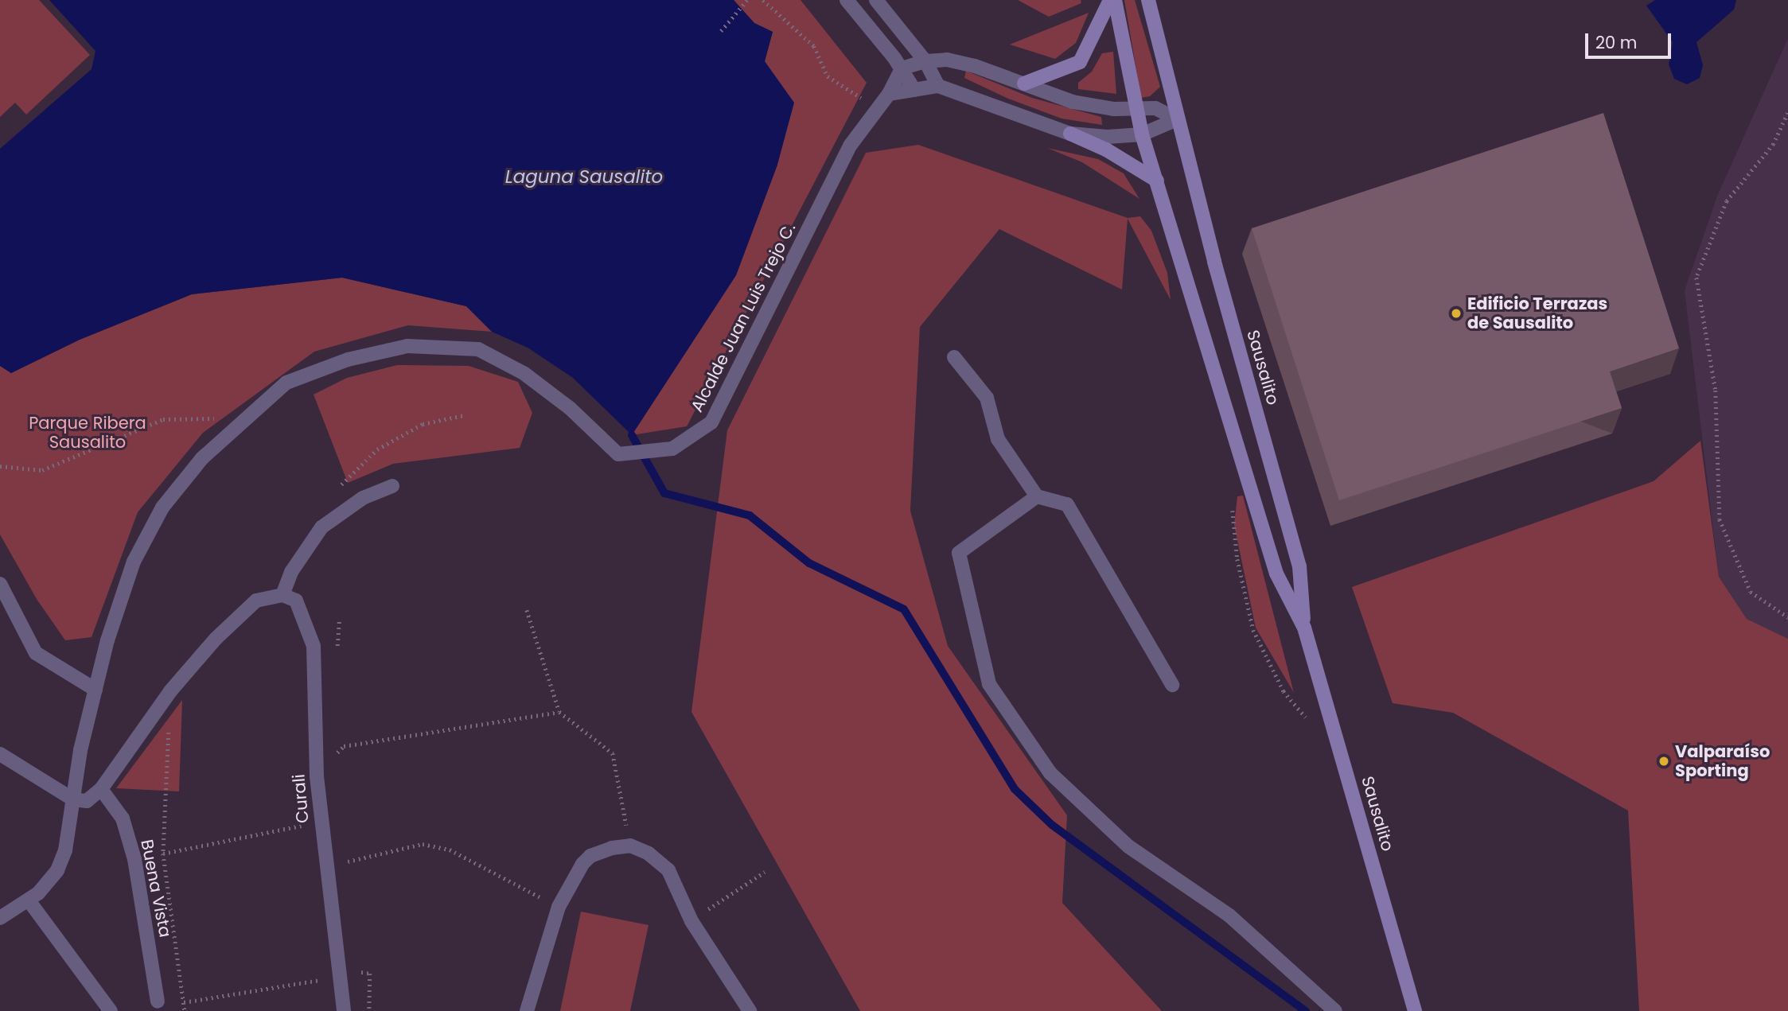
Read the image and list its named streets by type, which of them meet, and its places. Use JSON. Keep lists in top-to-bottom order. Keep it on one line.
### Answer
{"streets":{"main road":["Sausalito"],"street":["Alcalde Juan Luis Trejo C.","Curali","Buena Vista"]},"water":["Laguna Sausalito"],"parks":["Parque Ribera Sausalito"],"places":["Edificio Terrazas de Sausalito","Valparaíso Sporting"],"scale_bar":"20 m"}
